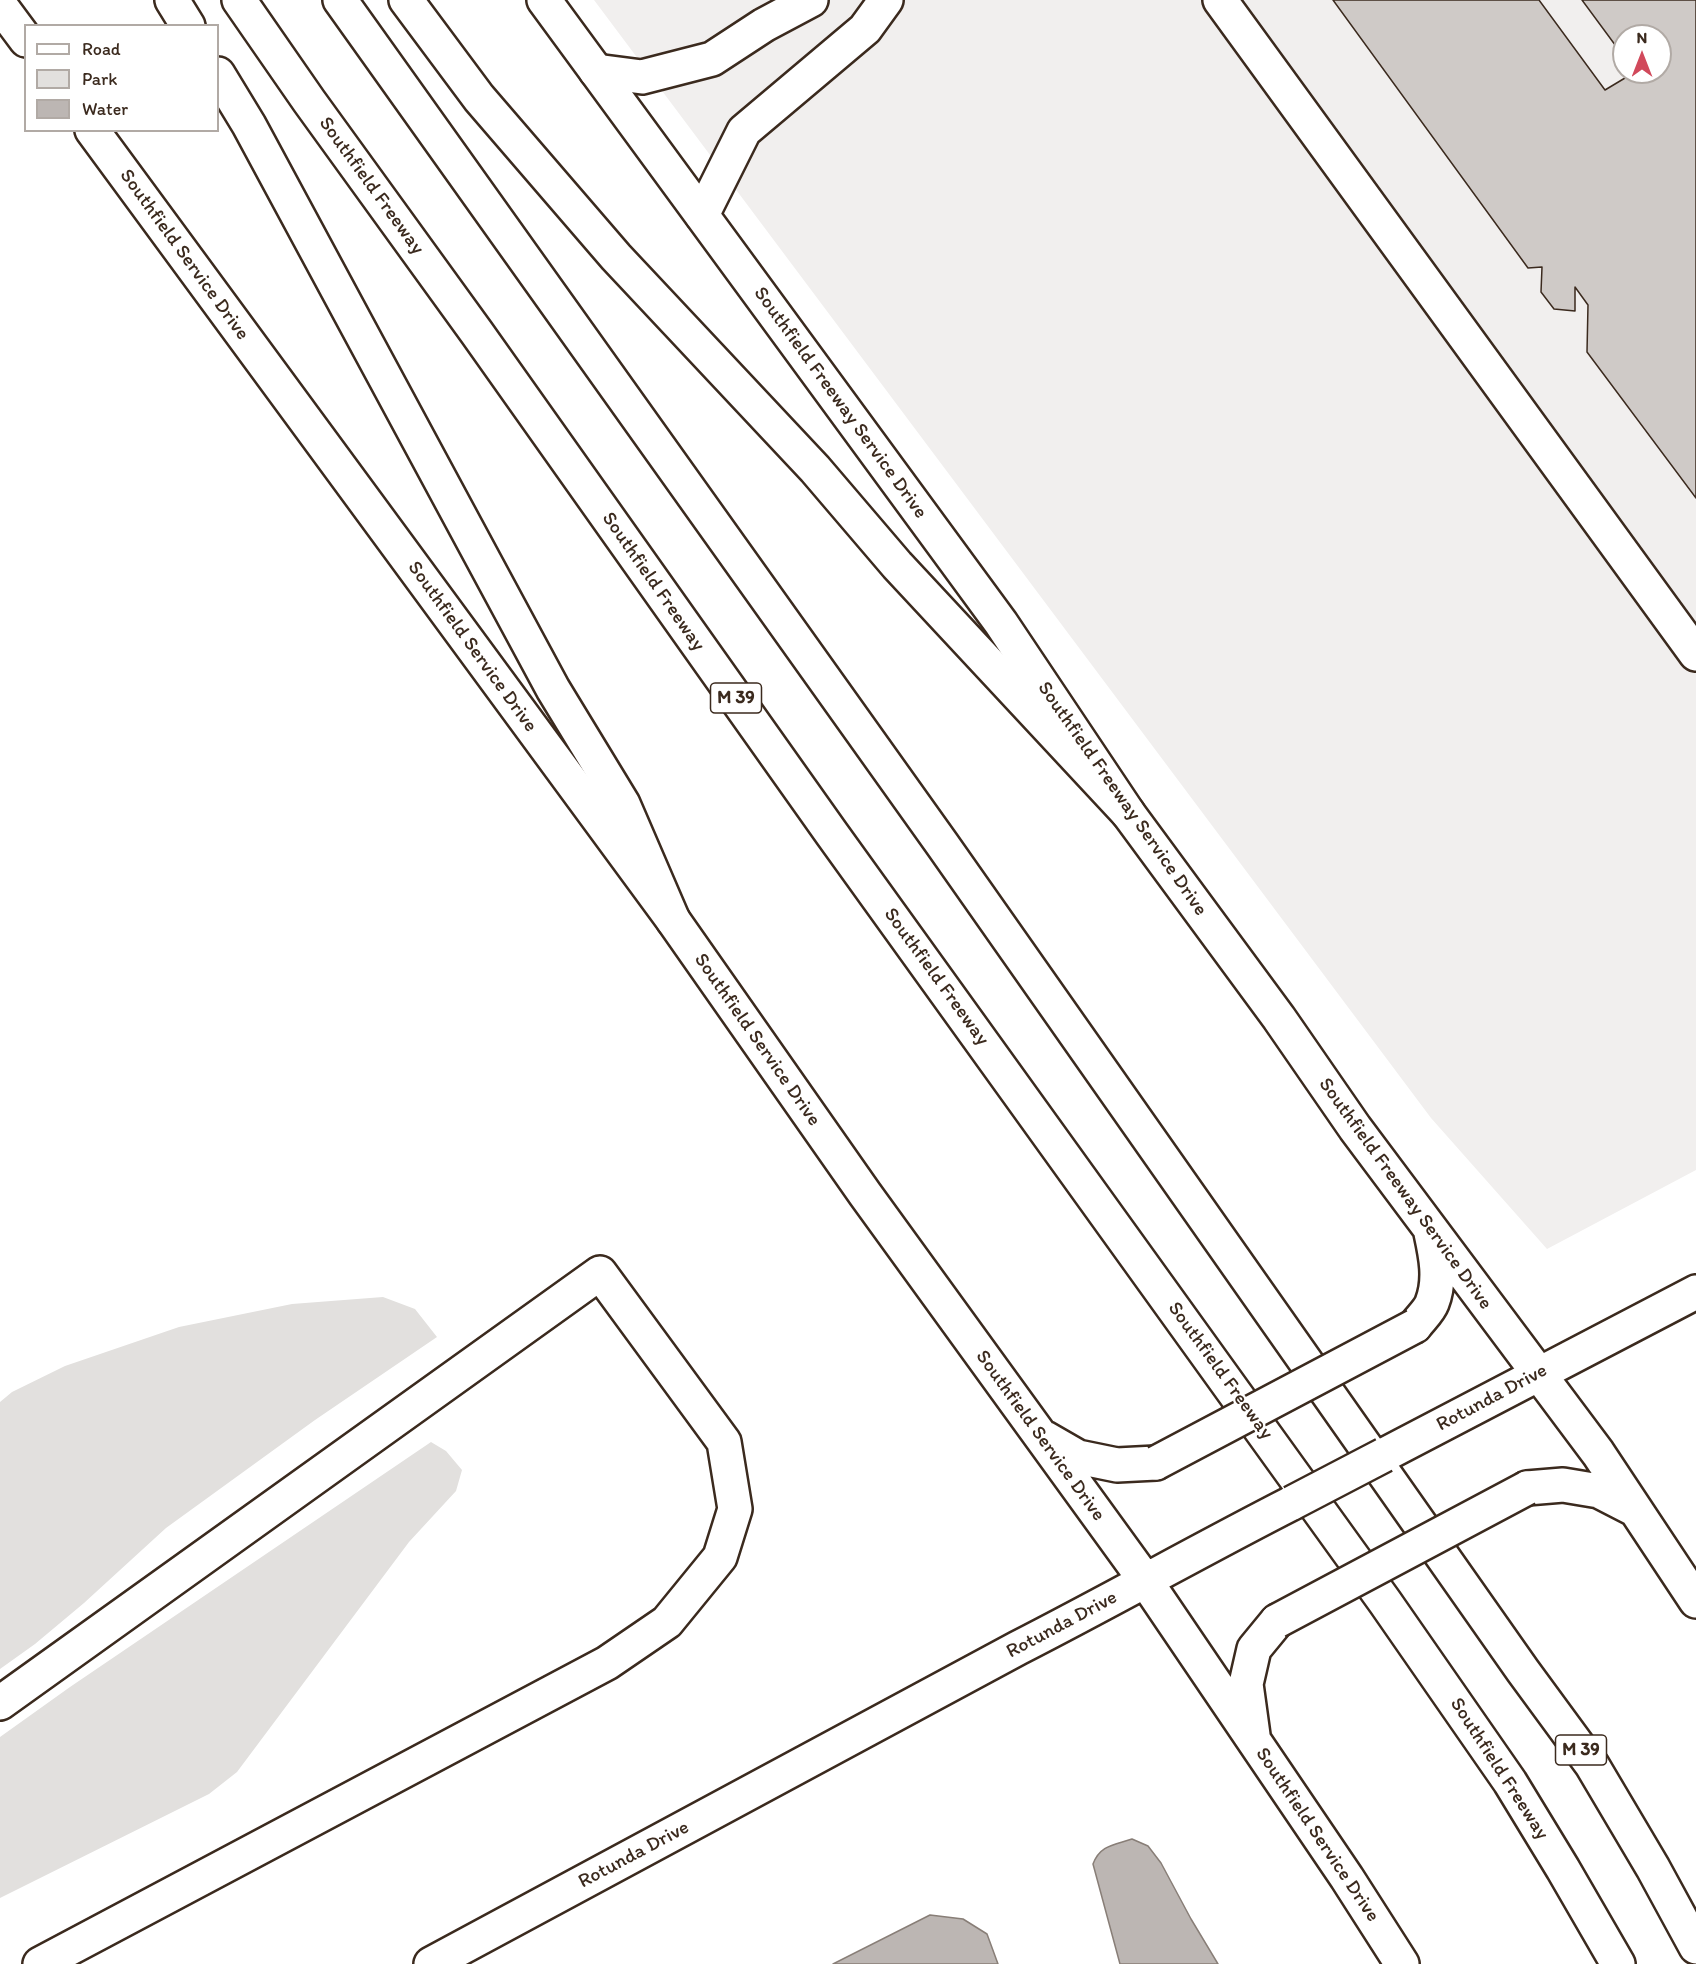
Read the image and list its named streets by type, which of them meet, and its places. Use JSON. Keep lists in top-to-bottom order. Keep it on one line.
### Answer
{"streets":{"main road":["Southfield Freeway","Southfield Service Drive","Southfield Freeway Service Drive","M 39","Rotunda Drive"]},"crossings":[["Southfield Service Drive","Rotunda Drive"],["Southfield Freeway Service Drive","Rotunda Drive"]],"legend":["Road","Park","Water"],"north":"top"}
